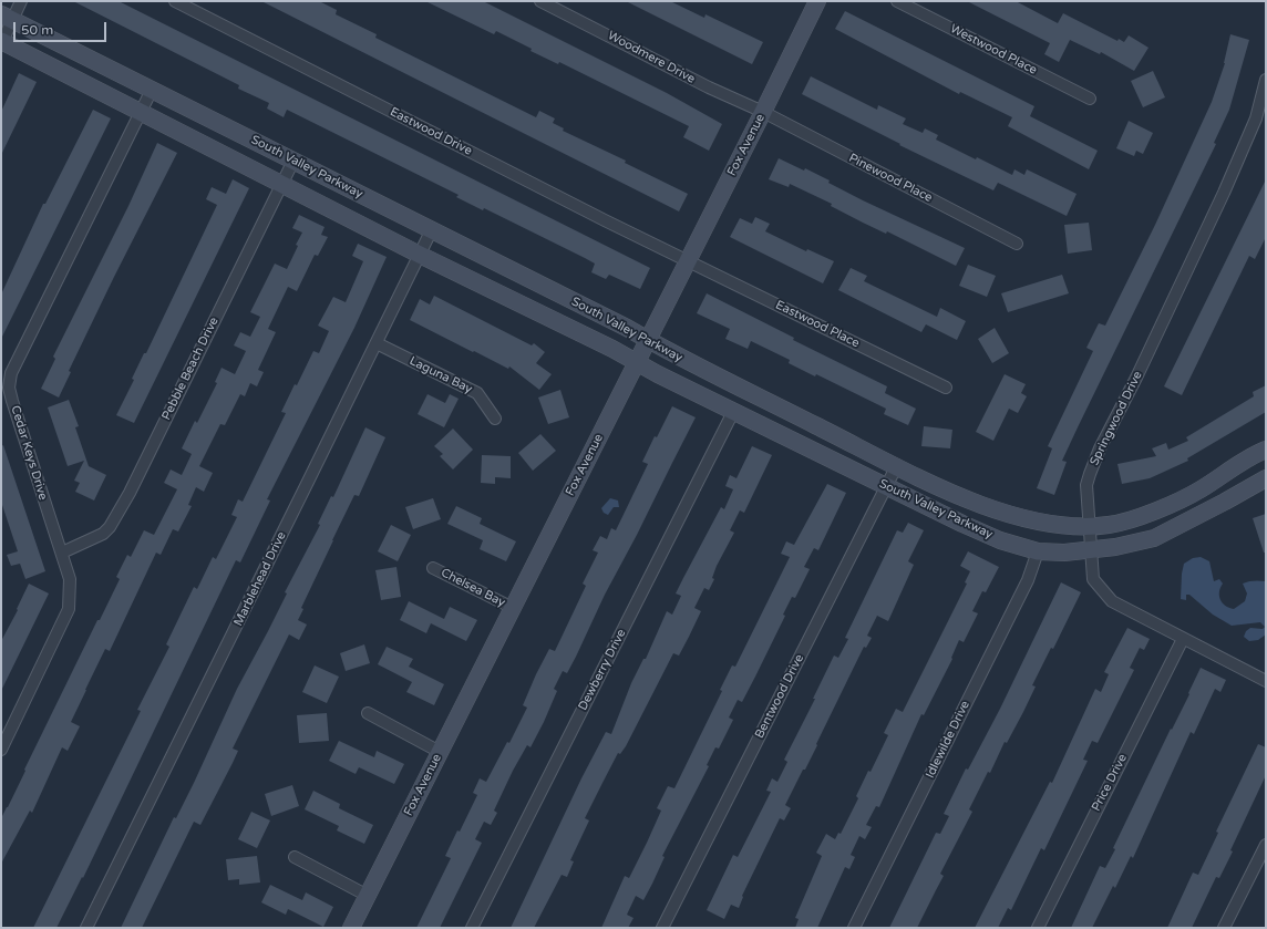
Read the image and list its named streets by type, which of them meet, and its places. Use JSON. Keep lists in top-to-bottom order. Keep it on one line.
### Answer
{"streets":{"main road":["Fox Avenue","South Valley Parkway"],"street":["Westwood Place","Woodmere Drive","Eastwood Drive","Pinewood Place","Eastwood Place","Pebble Beach Drive","Laguna Bay","Springwood Drive","Cedar Keys Drive","Marblehead Drive","Chelsea Bay","Dewberry Drive","Bentwood Drive","Idlewilde Drive","Price Drive"]},"crossings":[["Woodmere Drive","Fox Avenue"],["Woodmere Drive","Pinewood Place"],["Eastwood Drive","Fox Avenue"],["Eastwood Drive","Eastwood Place"],["Fox Avenue","South Valley Parkway"],["Fox Avenue","Pinewood Place"],["Fox Avenue","Eastwood Place"],["Fox Avenue","Chelsea Bay"],["South Valley Parkway","Pebble Beach Drive"],["South Valley Parkway","Springwood Drive"],["South Valley Parkway","Cedar Keys Drive"],["South Valley Parkway","Marblehead Drive"],["South Valley Parkway","Dewberry Drive"],["South Valley Parkway","Bentwood Drive"],["South Valley Parkway","Idlewilde Drive"],["Pebble Beach Drive","Cedar Keys Drive"],["Laguna Bay","Marblehead Drive"],["Springwood Drive","Price Drive"]],"scale_bar":"50 m"}
